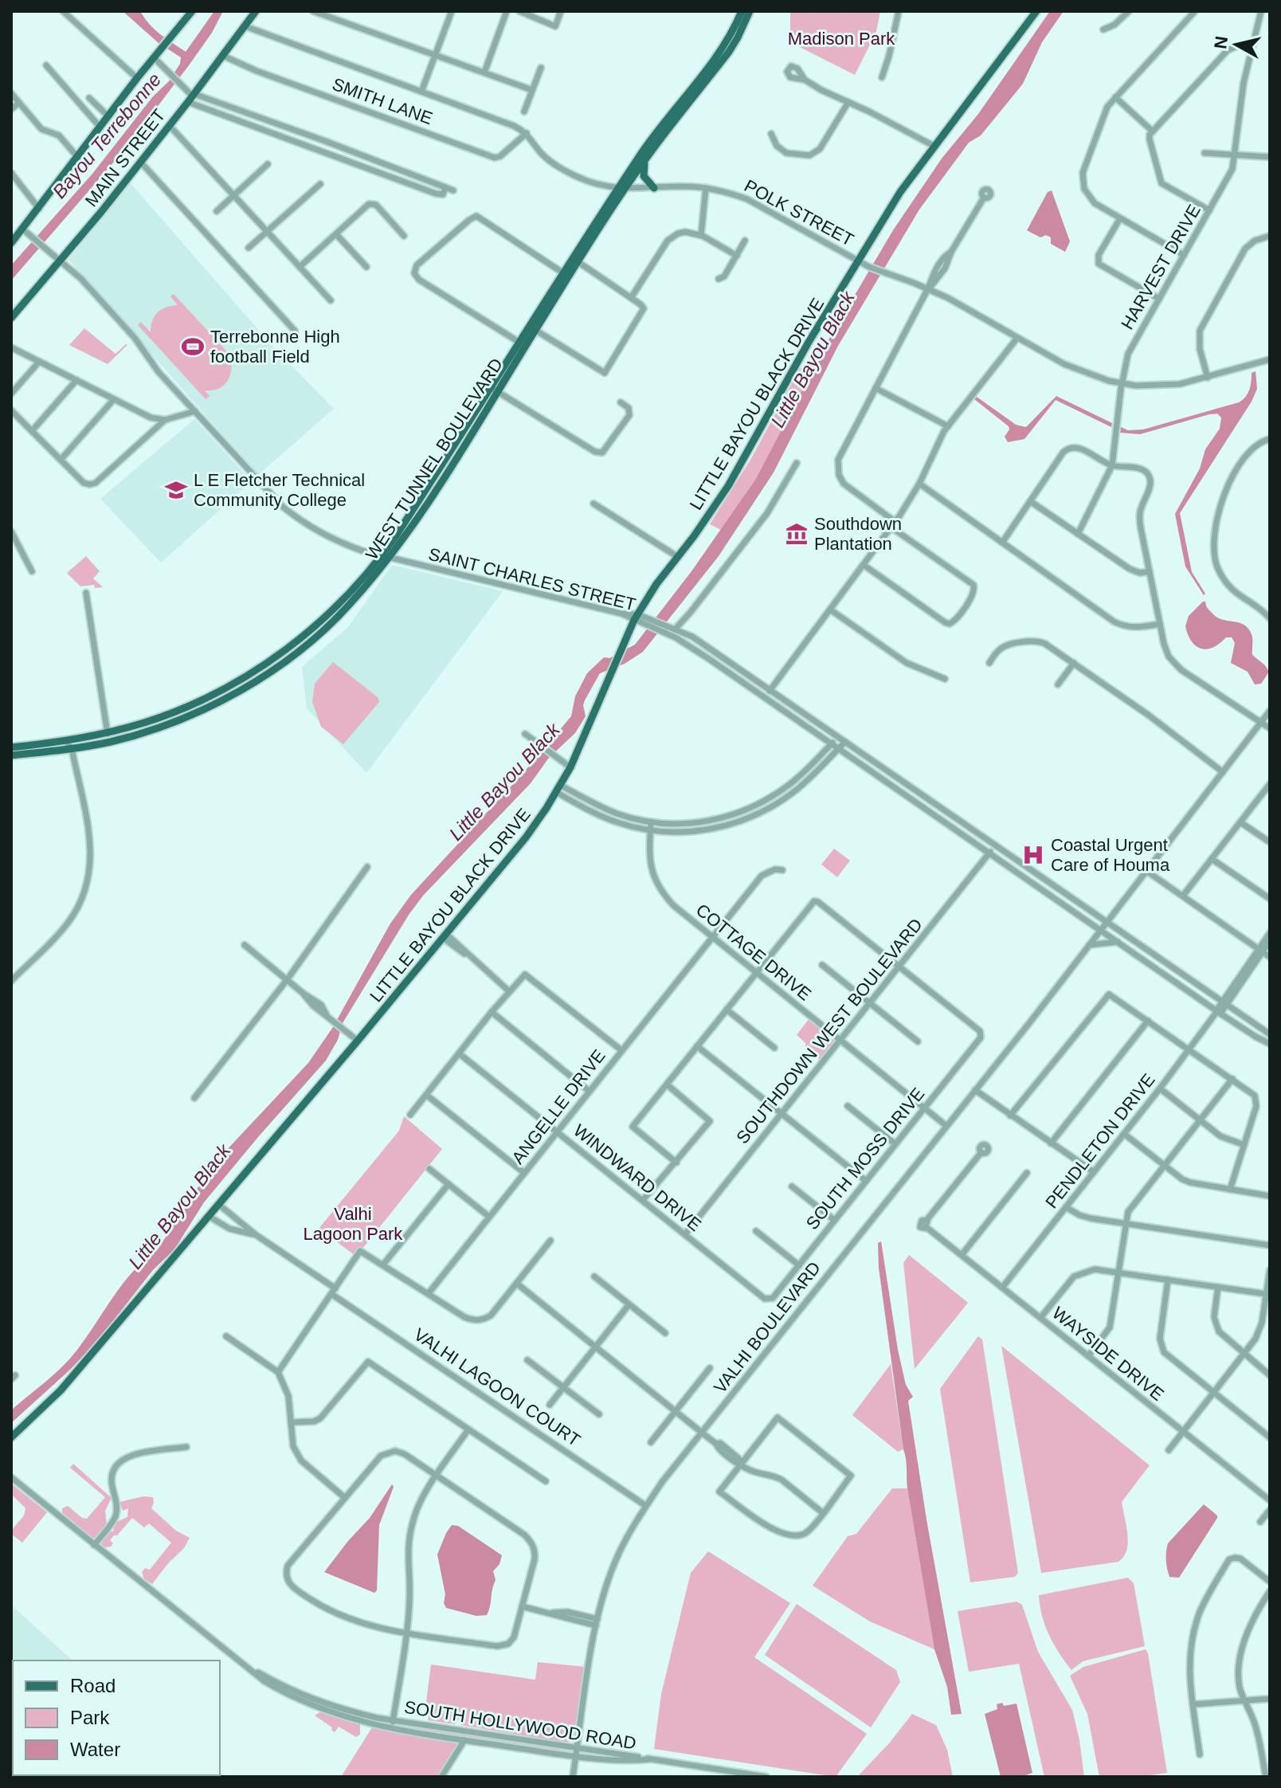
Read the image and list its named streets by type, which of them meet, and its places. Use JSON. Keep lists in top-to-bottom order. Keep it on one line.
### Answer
{"streets":{"main road":["MAIN STREET","LITTLE BAYOU BLACK DRIVE","WEST TUNNEL BOULEVARD"],"street":["SMITH LANE","POLK STREET","HARVEST DRIVE","SAINT CHARLES STREET","COTTAGE DRIVE","SOUTHDOWN WEST BOULEVARD","ANGELLE DRIVE","PENDLETON DRIVE","SOUTH MOSS DRIVE","WINDWARD DRIVE","VALHI BOULEVARD","WAYSIDE DRIVE","VALHI LAGOON COURT","SOUTH HOLLYWOOD ROAD"]},"crossings":[["SMITH LANE","MAIN STREET"],["SMITH LANE","POLK STREET"],["MAIN STREET","POLK STREET"],["MAIN STREET","SAINT CHARLES STREET"],["POLK STREET","HARVEST DRIVE"],["POLK STREET","LITTLE BAYOU BLACK DRIVE"],["POLK STREET","WEST TUNNEL BOULEVARD"],["LITTLE BAYOU BLACK DRIVE","SAINT CHARLES STREET"],["LITTLE BAYOU BLACK DRIVE","VALHI LAGOON COURT"],["WEST TUNNEL BOULEVARD","SAINT CHARLES STREET"],["SAINT CHARLES STREET","SOUTHDOWN WEST BOULEVARD"],["SAINT CHARLES STREET","PENDLETON DRIVE"],["SAINT CHARLES STREET","VALHI BOULEVARD"],["COTTAGE DRIVE","SOUTHDOWN WEST BOULEVARD"],["COTTAGE DRIVE","ANGELLE DRIVE"],["COTTAGE DRIVE","SOUTH MOSS DRIVE"],["COTTAGE DRIVE","VALHI BOULEVARD"],["SOUTHDOWN WEST BOULEVARD","SOUTH MOSS DRIVE"],["SOUTHDOWN WEST BOULEVARD","WINDWARD DRIVE"],["ANGELLE DRIVE","WINDWARD DRIVE"],["PENDLETON DRIVE","WAYSIDE DRIVE"],["SOUTH MOSS DRIVE","WINDWARD DRIVE"],["VALHI BOULEVARD","VALHI LAGOON COURT"],["VALHI BOULEVARD","SOUTH HOLLYWOOD ROAD"]],"water":["Bayou Terrebonne","Little Bayou Black"],"parks":["Madison Park","Valhi Lagoon Park"],"places":{"sports":["Terrebonne High football Field"],"school or university":["L E Fletcher Technical Community College"],"museum":["Southdown Plantation"],"hospital":["Coastal Urgent Care of Houma"]},"legend":["Road","Park","Water"],"north":"left"}
